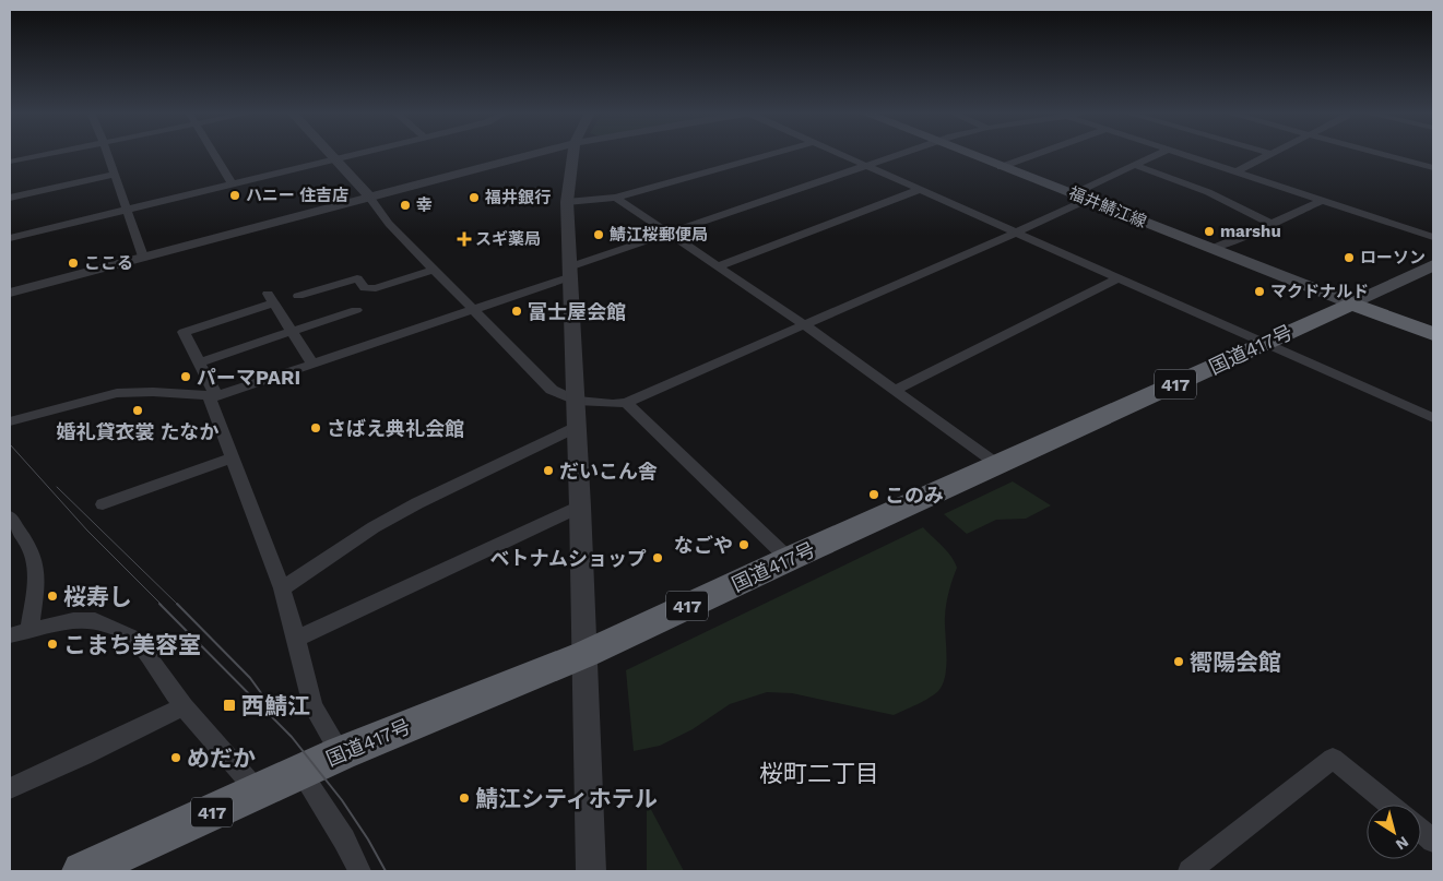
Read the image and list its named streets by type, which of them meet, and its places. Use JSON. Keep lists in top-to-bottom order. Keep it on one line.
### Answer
{"streets":{"highway":["国道417号","417"],"main road":["福井鯖江線"]},"crossings":[["福井鯖江線","国道417号"]],"districts":["桜町二丁目"],"places":{"other":["ハニー 住吉店","福井銀行","幸","marshu","鯖江桜郵便局","ローソン","ここる","マクドナルド","富士屋会館","パーマPARI","婚礼貸衣裳 たなか","さばえ典礼会館","だいこん舎","このみ","なごや","ベトナムショップ","桜寿し","こまち美容室","嚮陽会館","めだか","鯖江シティホテル"],"health":["スギ薬局"],"transit":["西鯖江"]},"north":"bottom right"}
